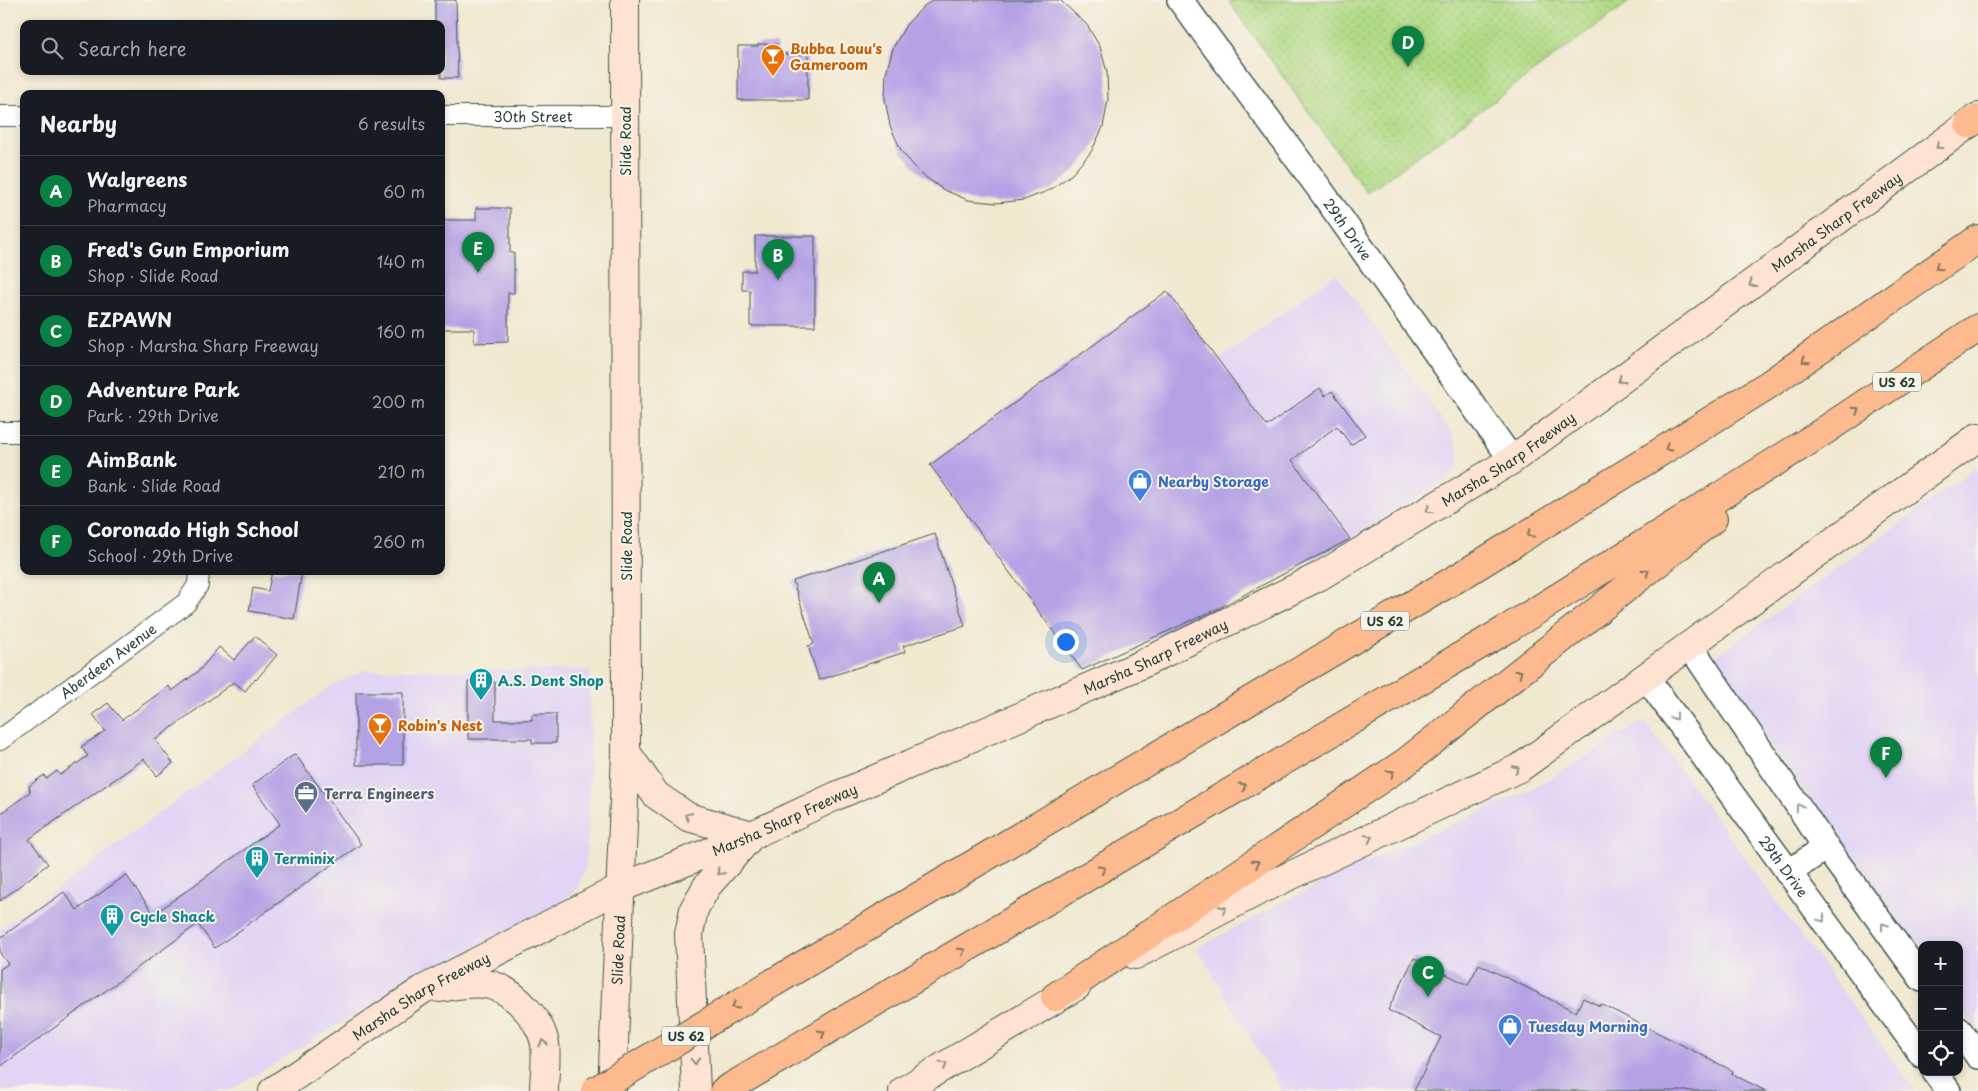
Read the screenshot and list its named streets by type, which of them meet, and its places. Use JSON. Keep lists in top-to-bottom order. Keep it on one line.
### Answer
{"streets":{"highway":["US 62"],"main road":["Slide Road","Marsha Sharp Freeway"],"street":["30th Street","29th Drive","Aberdeen Avenue"]},"crossings":[["30th Street","Slide Road"],["Slide Road","Marsha Sharp Freeway"],["Marsha Sharp Freeway","29th Drive"]],"one_way":["Marsha Sharp Freeway"],"places":{"bar":["Bubba Louu's Gameroom","Robin's Nest"],"shop":["Nearby Storage","Tuesday Morning"],"building":["A.S. Dent Shop","Terminix","Cycle Shack"],"office":["Terra Engineers"]},"page":{"search":"Search here","pins":["D","E","B","A","F","C"],"heading":["Nearby","6 results"],"list":[{"mark":"A","name":"Walgreens","note":"Pharmacy","value":"60 m"},{"mark":"B","name":"Fred's Gun Emporium","note":"Shop · Slide Road","value":"140 m"},{"mark":"C","name":"EZPAWN","note":"Shop · Marsha Sharp Freeway","value":"160 m"},{"mark":"D","name":"Adventure Park","note":"Park · 29th Drive","value":"200 m"},{"mark":"E","name":"AimBank","note":"Bank · Slide Road","value":"210 m"},{"mark":"F","name":"Coronado High School","note":"School · 29th Drive","value":"260 m"}],"map_buttons":["+","−"]}}
